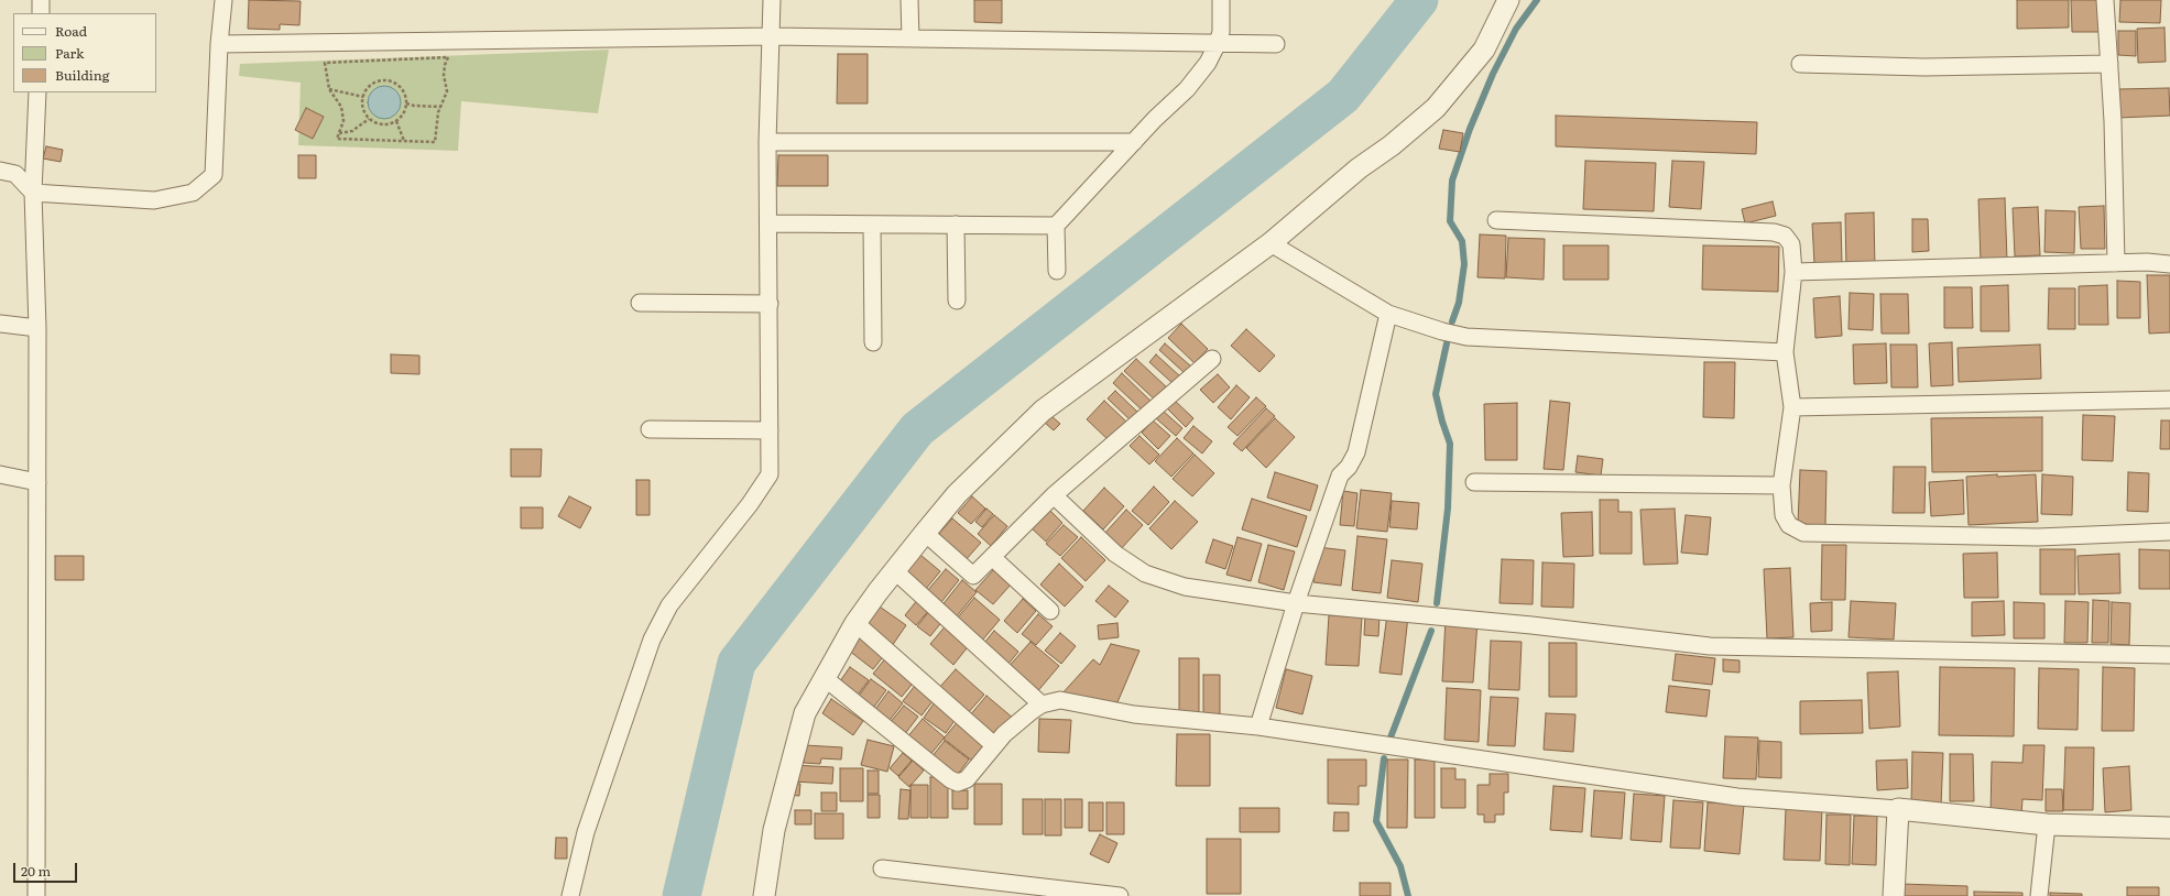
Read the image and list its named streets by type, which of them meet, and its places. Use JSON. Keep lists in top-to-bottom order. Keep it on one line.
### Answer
{"legend":["Road","Park","Building"],"scale_bar":"20 m"}
